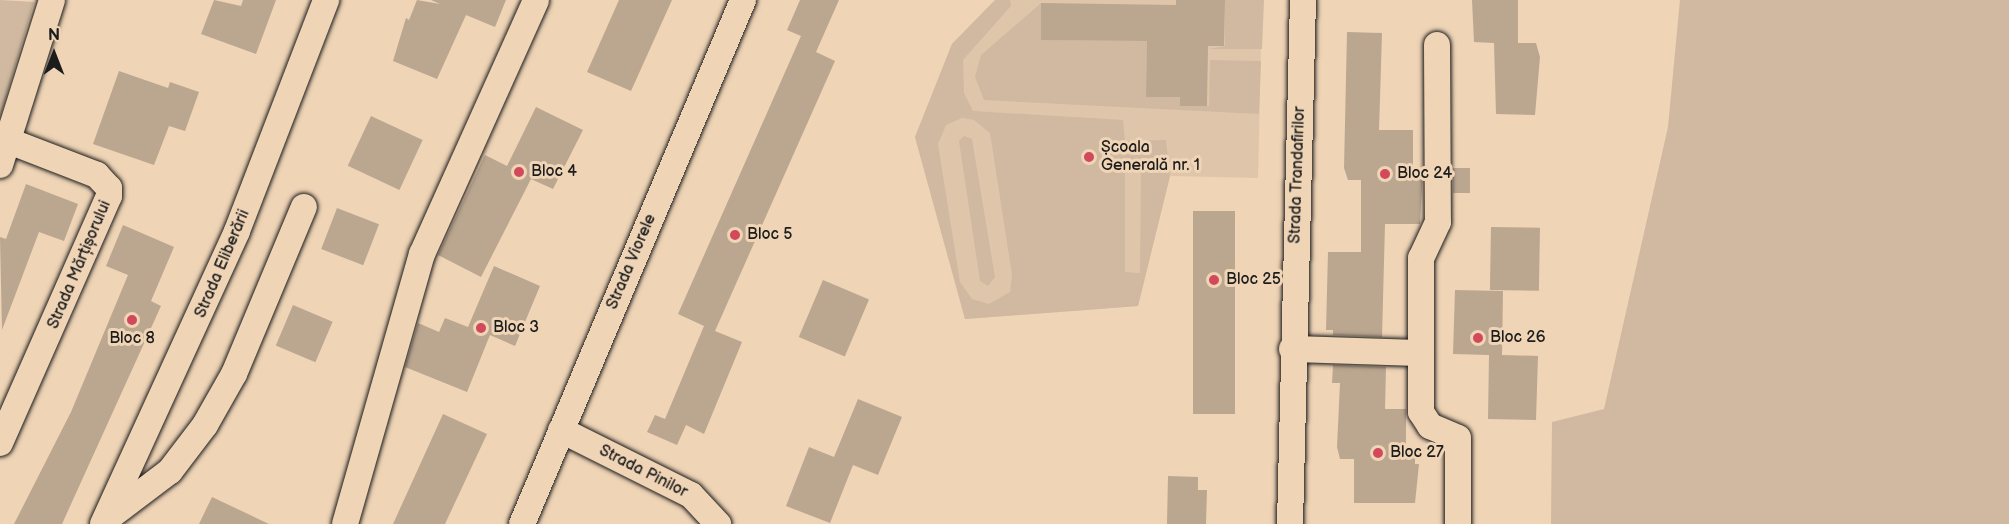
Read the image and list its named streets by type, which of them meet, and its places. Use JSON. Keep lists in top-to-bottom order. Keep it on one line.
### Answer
{"streets":{"street":["Strada Trandafirilor","Strada Viorele","Strada Eliberării","Strada Mărțișorului","Strada Pinilor"]},"crossings":[["Strada Viorele","Strada Pinilor"]],"places":["Școala Generală nr. 1","Bloc 4","Bloc 24","Bloc 5","Bloc 25","Bloc 8","Bloc 3","Bloc 26","Bloc 27"],"north":"top"}
